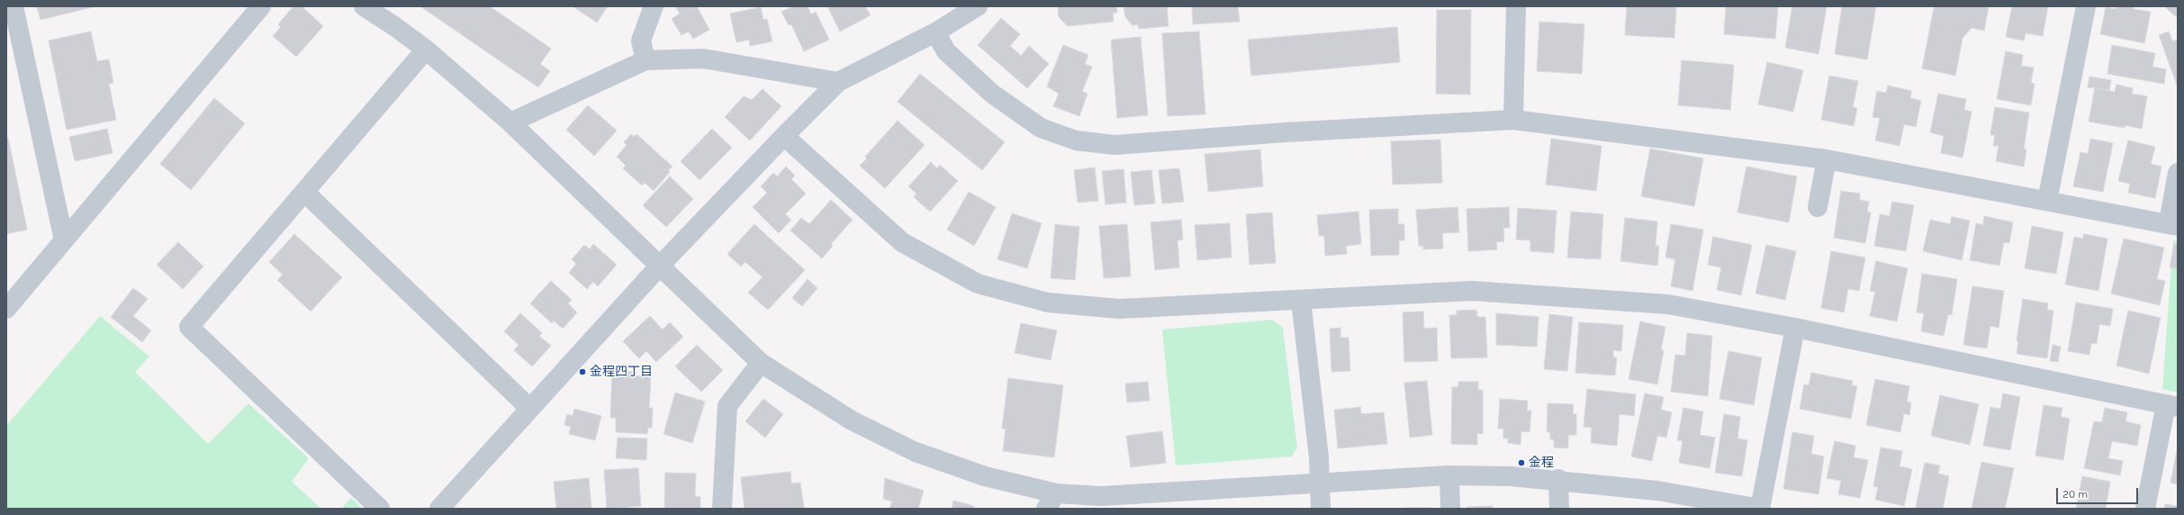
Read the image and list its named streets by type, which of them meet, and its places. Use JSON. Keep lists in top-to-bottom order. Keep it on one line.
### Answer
{"places":["金程四丁目","金程"],"scale_bar":"20 m"}
